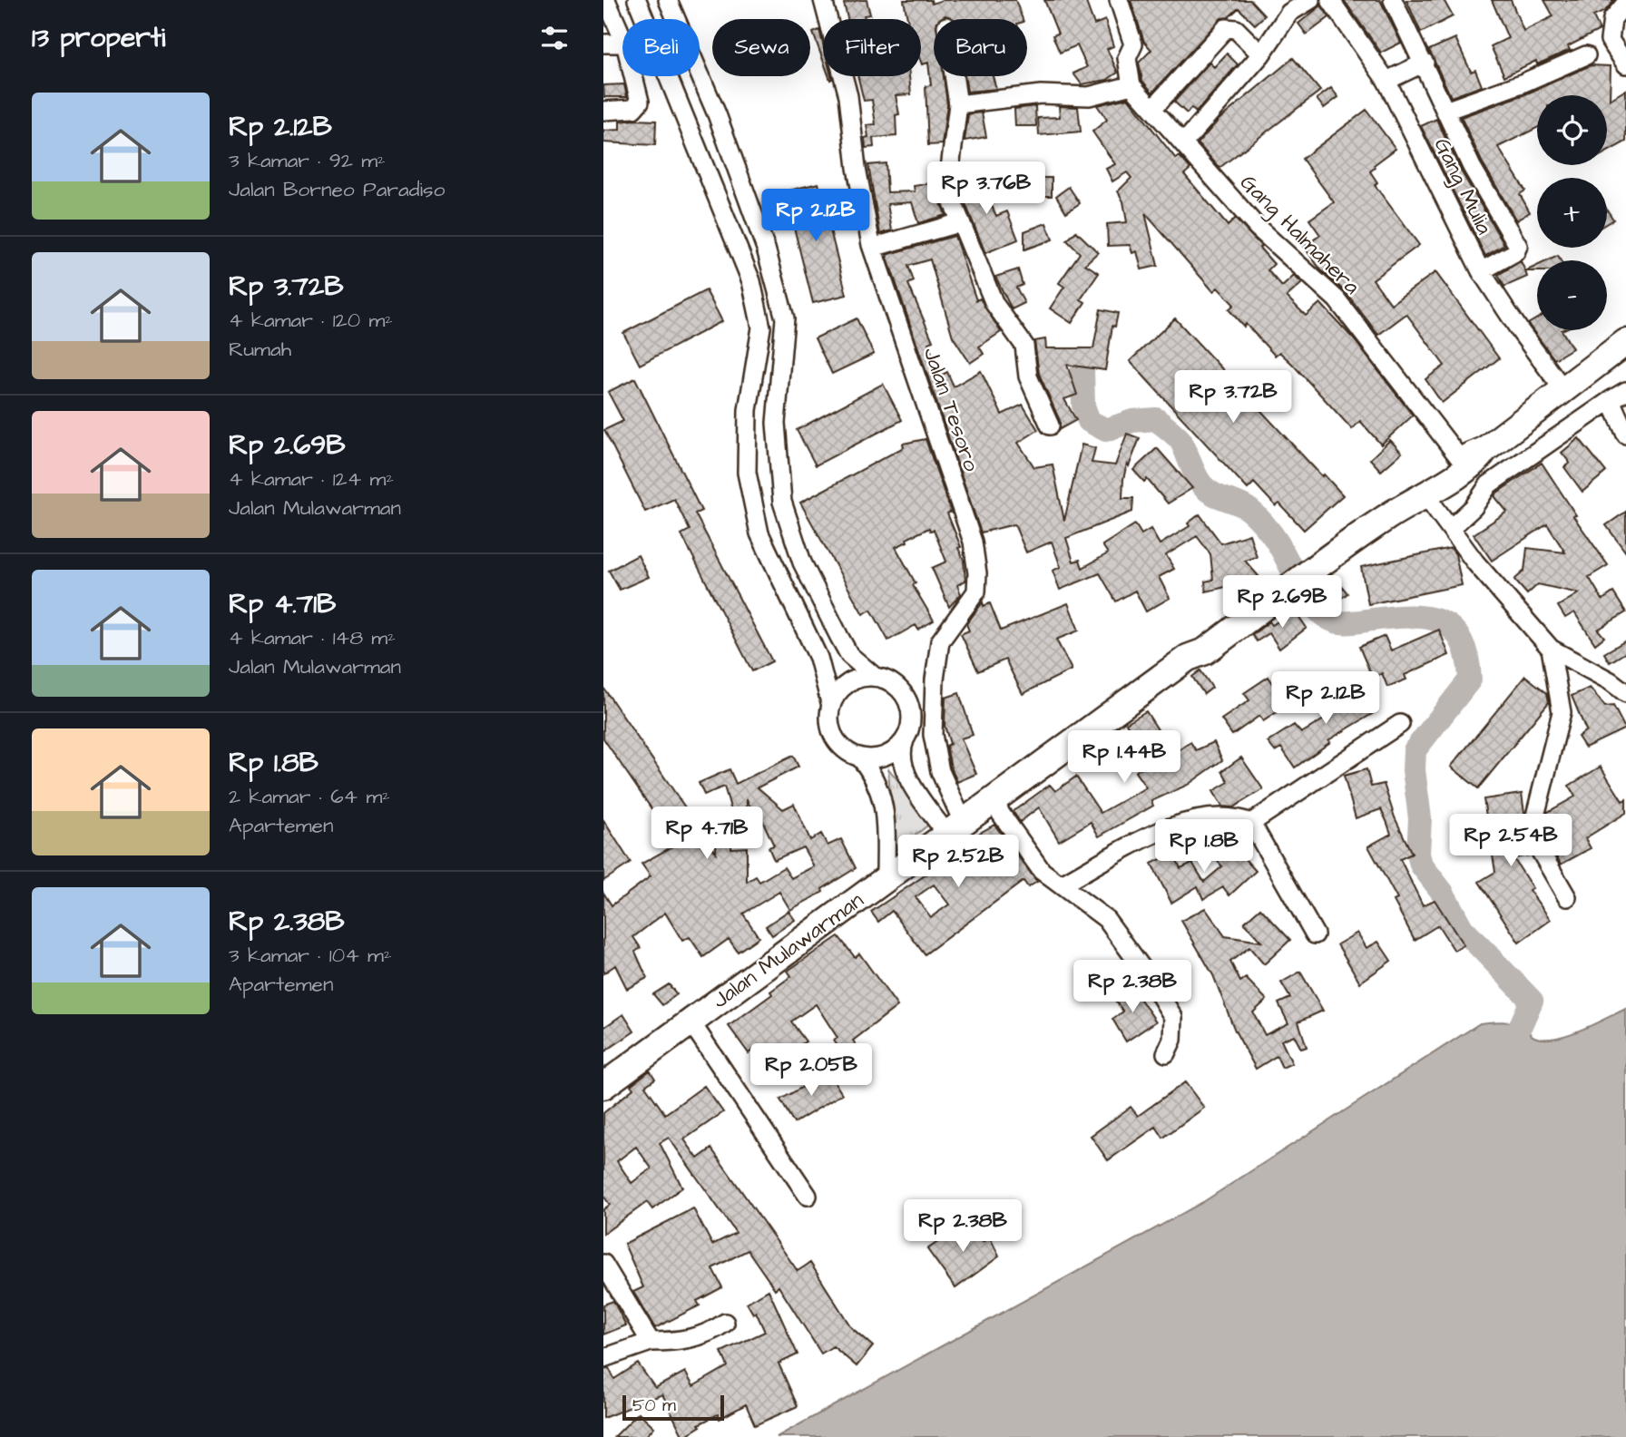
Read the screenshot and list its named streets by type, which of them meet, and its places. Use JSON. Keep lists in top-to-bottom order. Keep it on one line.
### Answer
{"streets":{"highway":["Jalan Mulawarman"],"street":["Gang Mulia","Gang Halmahera","Jalan Tesoro"]},"crossings":[["Gang Mulia","Jalan Mulawarman"],["Gang Halmahera","Jalan Mulawarman"],["Jalan Tesoro","Jalan Mulawarman"]],"scale_bar":"50 m","page":{"heading":"13 properti","chip":["Beli","Sewa","Filter","Baru"],"list":[{"name":"Rp 2.12B","note":"3 kamar · 92 m² · Jalan Borneo Paradiso"},{"name":"Rp 3.72B","note":"4 kamar · 120 m² · Rumah"},{"name":"Rp 2.69B","note":"4 kamar · 124 m² · Jalan Mulawarman"},{"name":"Rp 4.71B","note":"4 kamar · 148 m² · Jalan Mulawarman"},{"name":"Rp 1.8B","note":"2 kamar · 64 m² · Apartemen"},{"name":"Rp 2.38B","note":"3 kamar · 104 m² · Apartemen"}],"map_buttons":["+","−"],"price":["Rp 3.76B","Rp 2.12B","Rp 3.72B","Rp 2.69B","Rp 2.12B","Rp 1.44B","Rp 4.71B","Rp 2.54B","Rp 1.8B","Rp 2.52B","Rp 2.38B","Rp 2.05B","Rp 2.38B"],"scale":"50 m"}}
